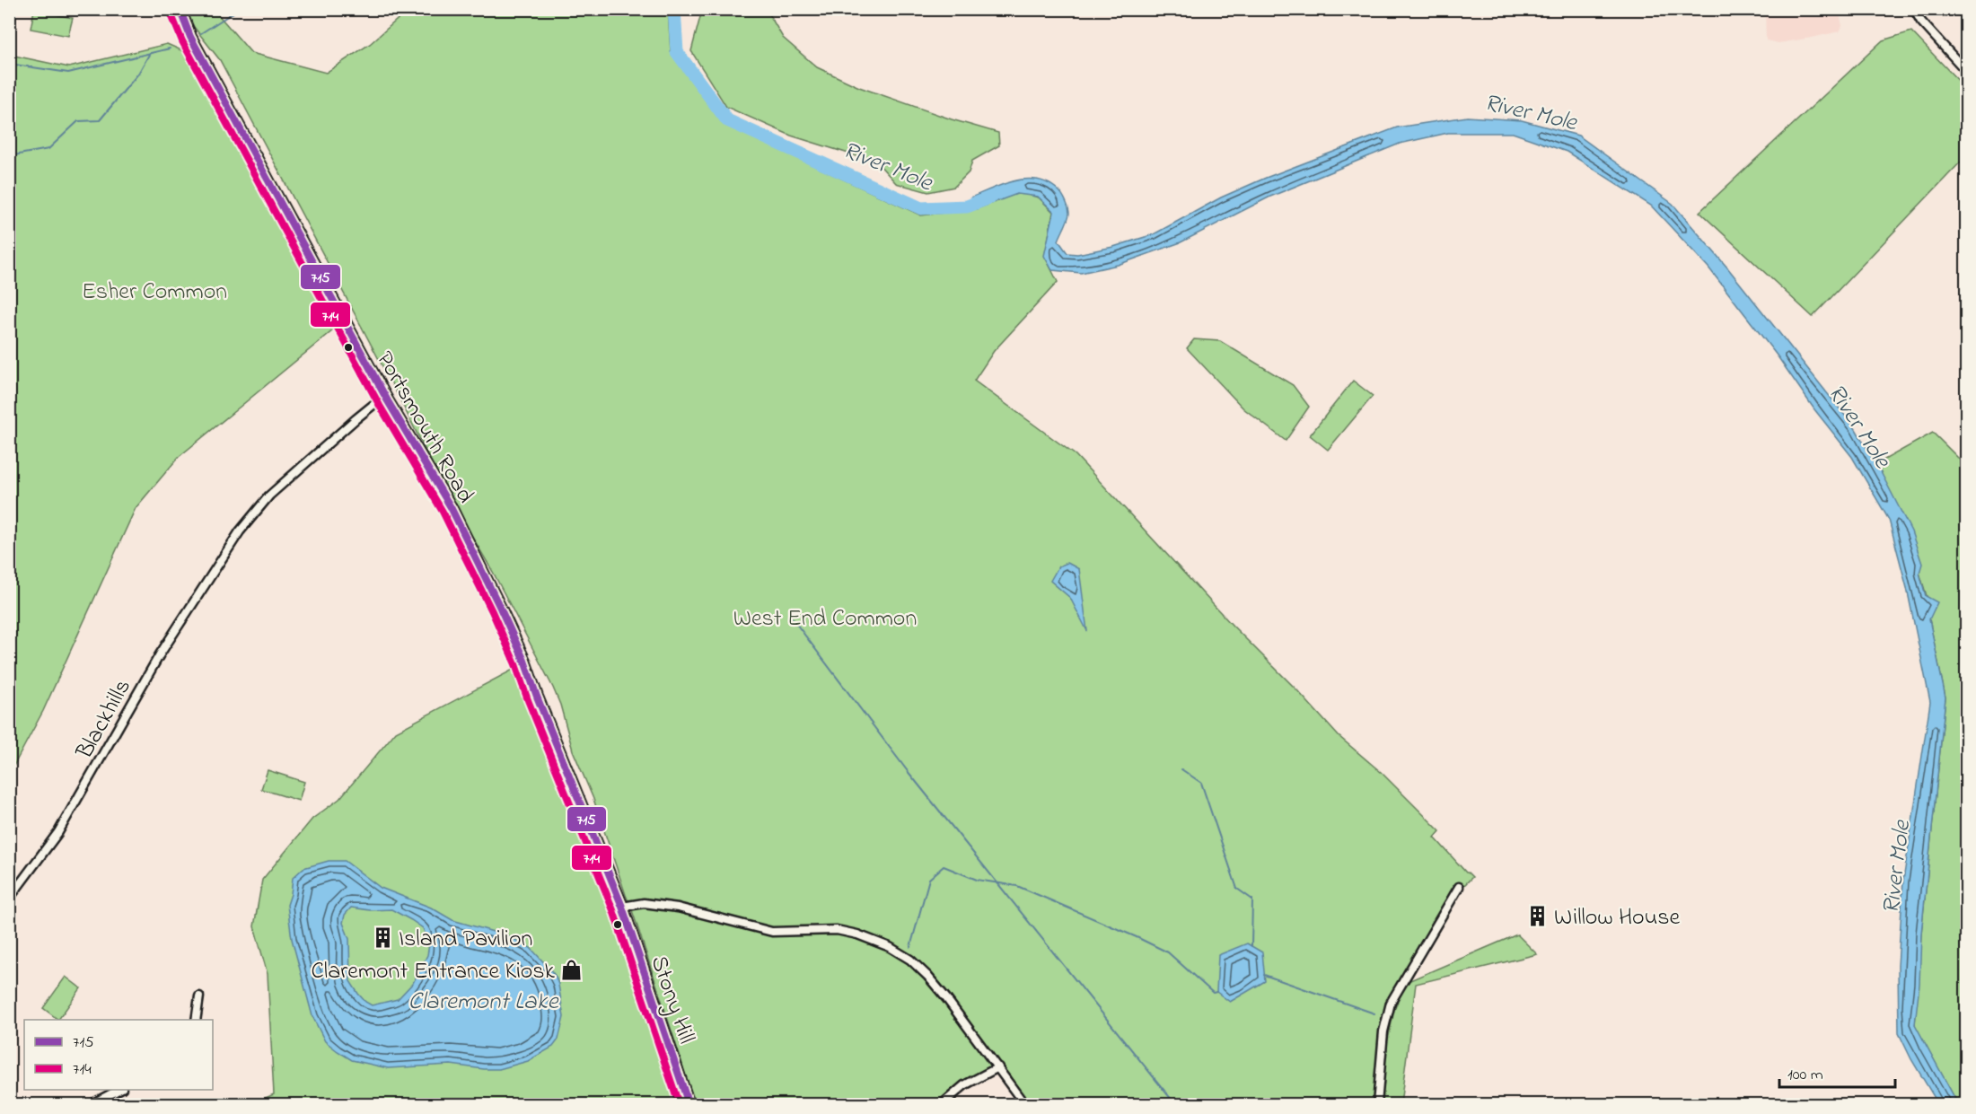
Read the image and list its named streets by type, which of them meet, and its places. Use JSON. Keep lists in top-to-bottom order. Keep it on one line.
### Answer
{"streets":{"main road":["Portsmouth Road","Stony Hill"],"street":["Blackhills"]},"crossings":[["Portsmouth Road","Blackhills"],["Portsmouth Road","Stony Hill"]],"water":["River Mole","Claremont Lake"],"parks":["Esher Common","West End Common"],"places":{"building":["Willow House","Island Pavilion"],"shop":["Claremont Entrance Kiosk"]},"lines":["transit line 715","transit line 714"],"legend":["715","714"],"scale_bar":"100 m"}
